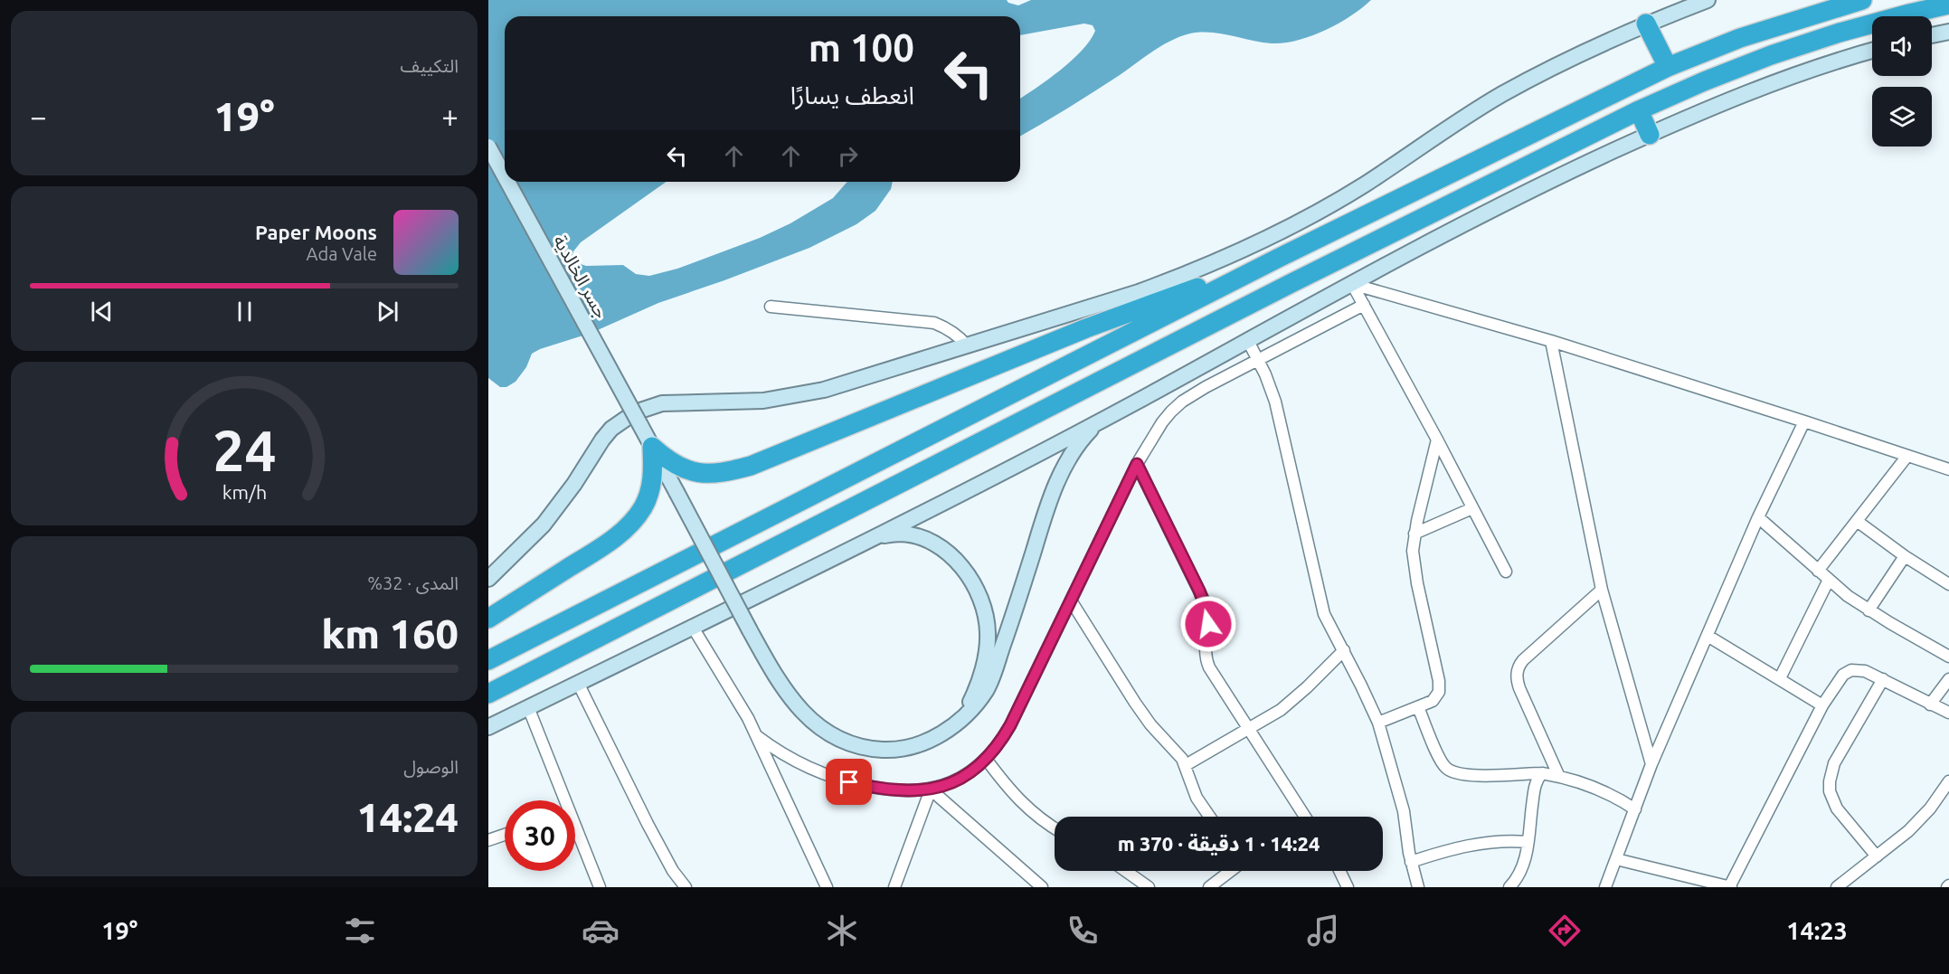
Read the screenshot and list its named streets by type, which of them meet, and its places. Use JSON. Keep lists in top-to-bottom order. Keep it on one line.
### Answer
{"streets":{"main road":["جسر الخالدية"]},"page":{"tile":["التكييف",["المدى · 32%","160 km"],["الوصول","14:24"]],"turn":["100 m","انعطف يسارًا"],"heat":["−","19°","+"],"song":["Paper Moons","Ada Vale"],"limit":"30","trip":"14:24 · 1 دقيقة · 370 m","tabs":["14:23","19°"],"gauge":["24","km/h"]}}
